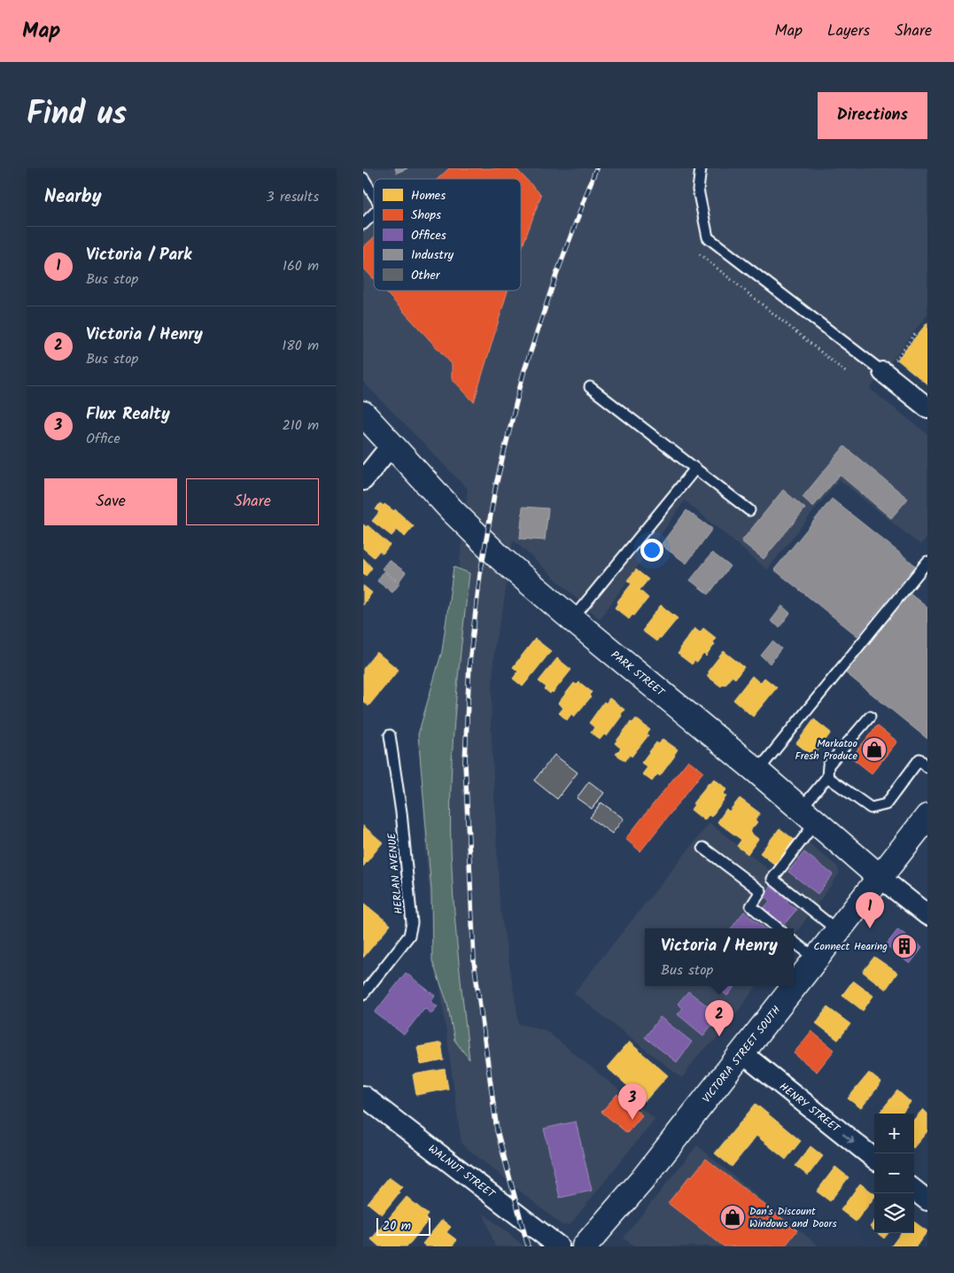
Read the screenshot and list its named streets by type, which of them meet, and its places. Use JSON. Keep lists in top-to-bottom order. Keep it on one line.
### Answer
{"streets":{"street":["PARK STREET","VICTORIA STREET SOUTH","HENRY STREET","WALNUT STREET"],"lane":["HERLAN AVENUE"]},"crossings":[["PARK STREET","VICTORIA STREET SOUTH"],["VICTORIA STREET SOUTH","HENRY STREET"]],"one_way":["HENRY STREET"],"places":{"shop":["Markatoo Fresh Produce","Dan's Discount Windows and Doors"],"building":["Connect Hearing"]},"legend":["Homes","Shops","Offices","Industry","Other"],"scale_bar":"20 m","page":{"header":"Map","nav":["Map","Layers","Share"],"title":"Find us","buttons":["Directions",["Save","Share"]],"heading":["Nearby","3 results"],"list":[{"mark":"1","name":"Victoria / Park","note":"Bus stop","value":"160 m"},{"mark":"2","name":"Victoria / Henry","note":"Bus stop","value":"180 m"},{"mark":"3","name":"Flux Realty","note":"Office","value":"210 m"}],"pins":["1","2","3"],"popup":["Victoria / Henry","Bus stop"],"map_buttons":["+","−"],"scale":"20 m"}}
